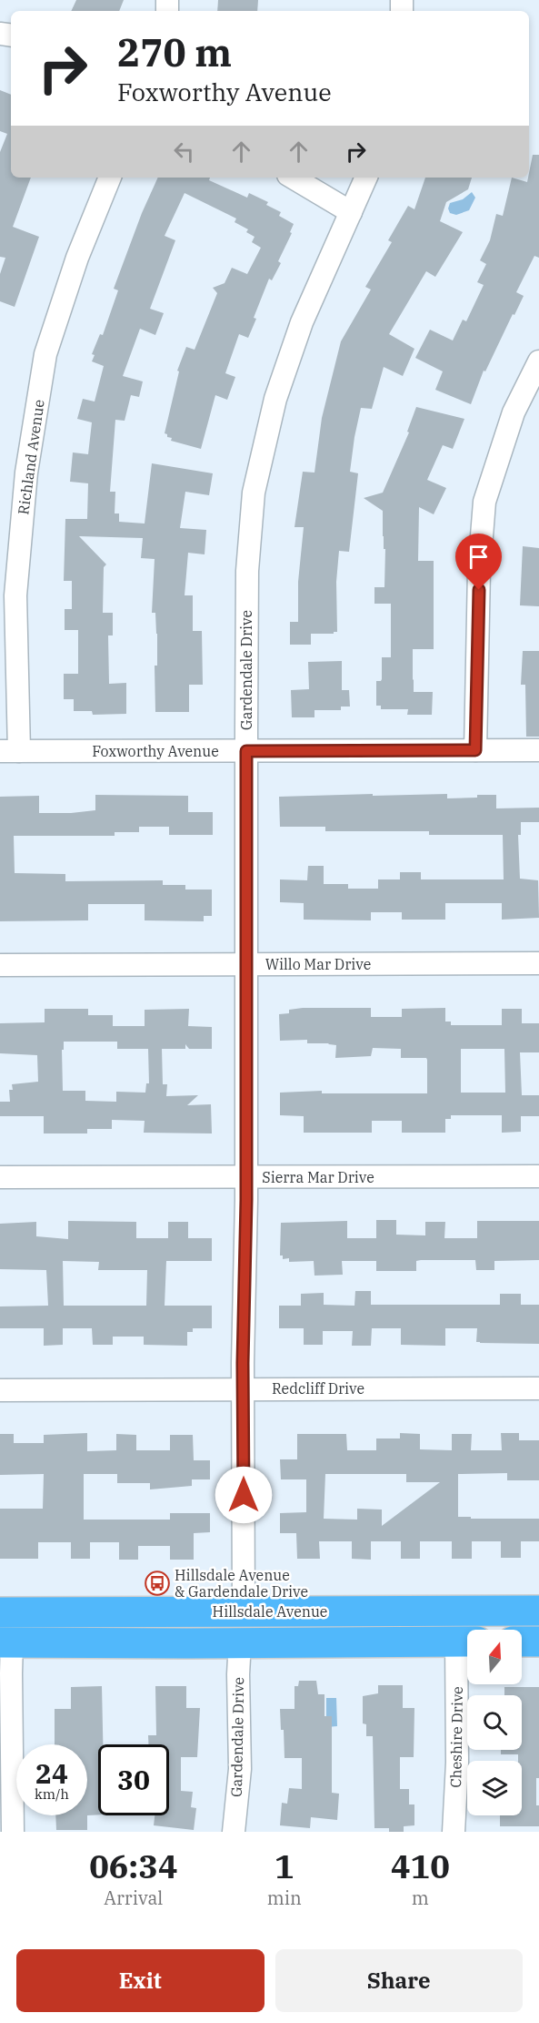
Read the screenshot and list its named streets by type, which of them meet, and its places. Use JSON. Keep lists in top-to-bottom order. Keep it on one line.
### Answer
{"streets":{"highway":["Hillsdale Avenue"],"street":["Richland Avenue","Gardendale Drive","Foxworthy Avenue","Willo Mar Drive","Sierra Mar Drive","Redcliff Drive","Cheshire Drive"]},"crossings":[["Richland Avenue","Foxworthy Avenue"],["Gardendale Drive","Foxworthy Avenue"],["Gardendale Drive","Willo Mar Drive"],["Gardendale Drive","Sierra Mar Drive"],["Gardendale Drive","Redcliff Drive"],["Gardendale Drive","Hillsdale Avenue"],["Hillsdale Avenue","Cheshire Drive"]],"places":{"bus stop":["Hillsdale Avenue & Gardendale Drive"]},"north":"top","page":{"turn":["270 m","Foxworthy Avenue"],"speed":"24 km/h","limit":"30","eta":["06:34","Arrival","1","min","410","m"],"buttons":["Exit","Share"]}}
